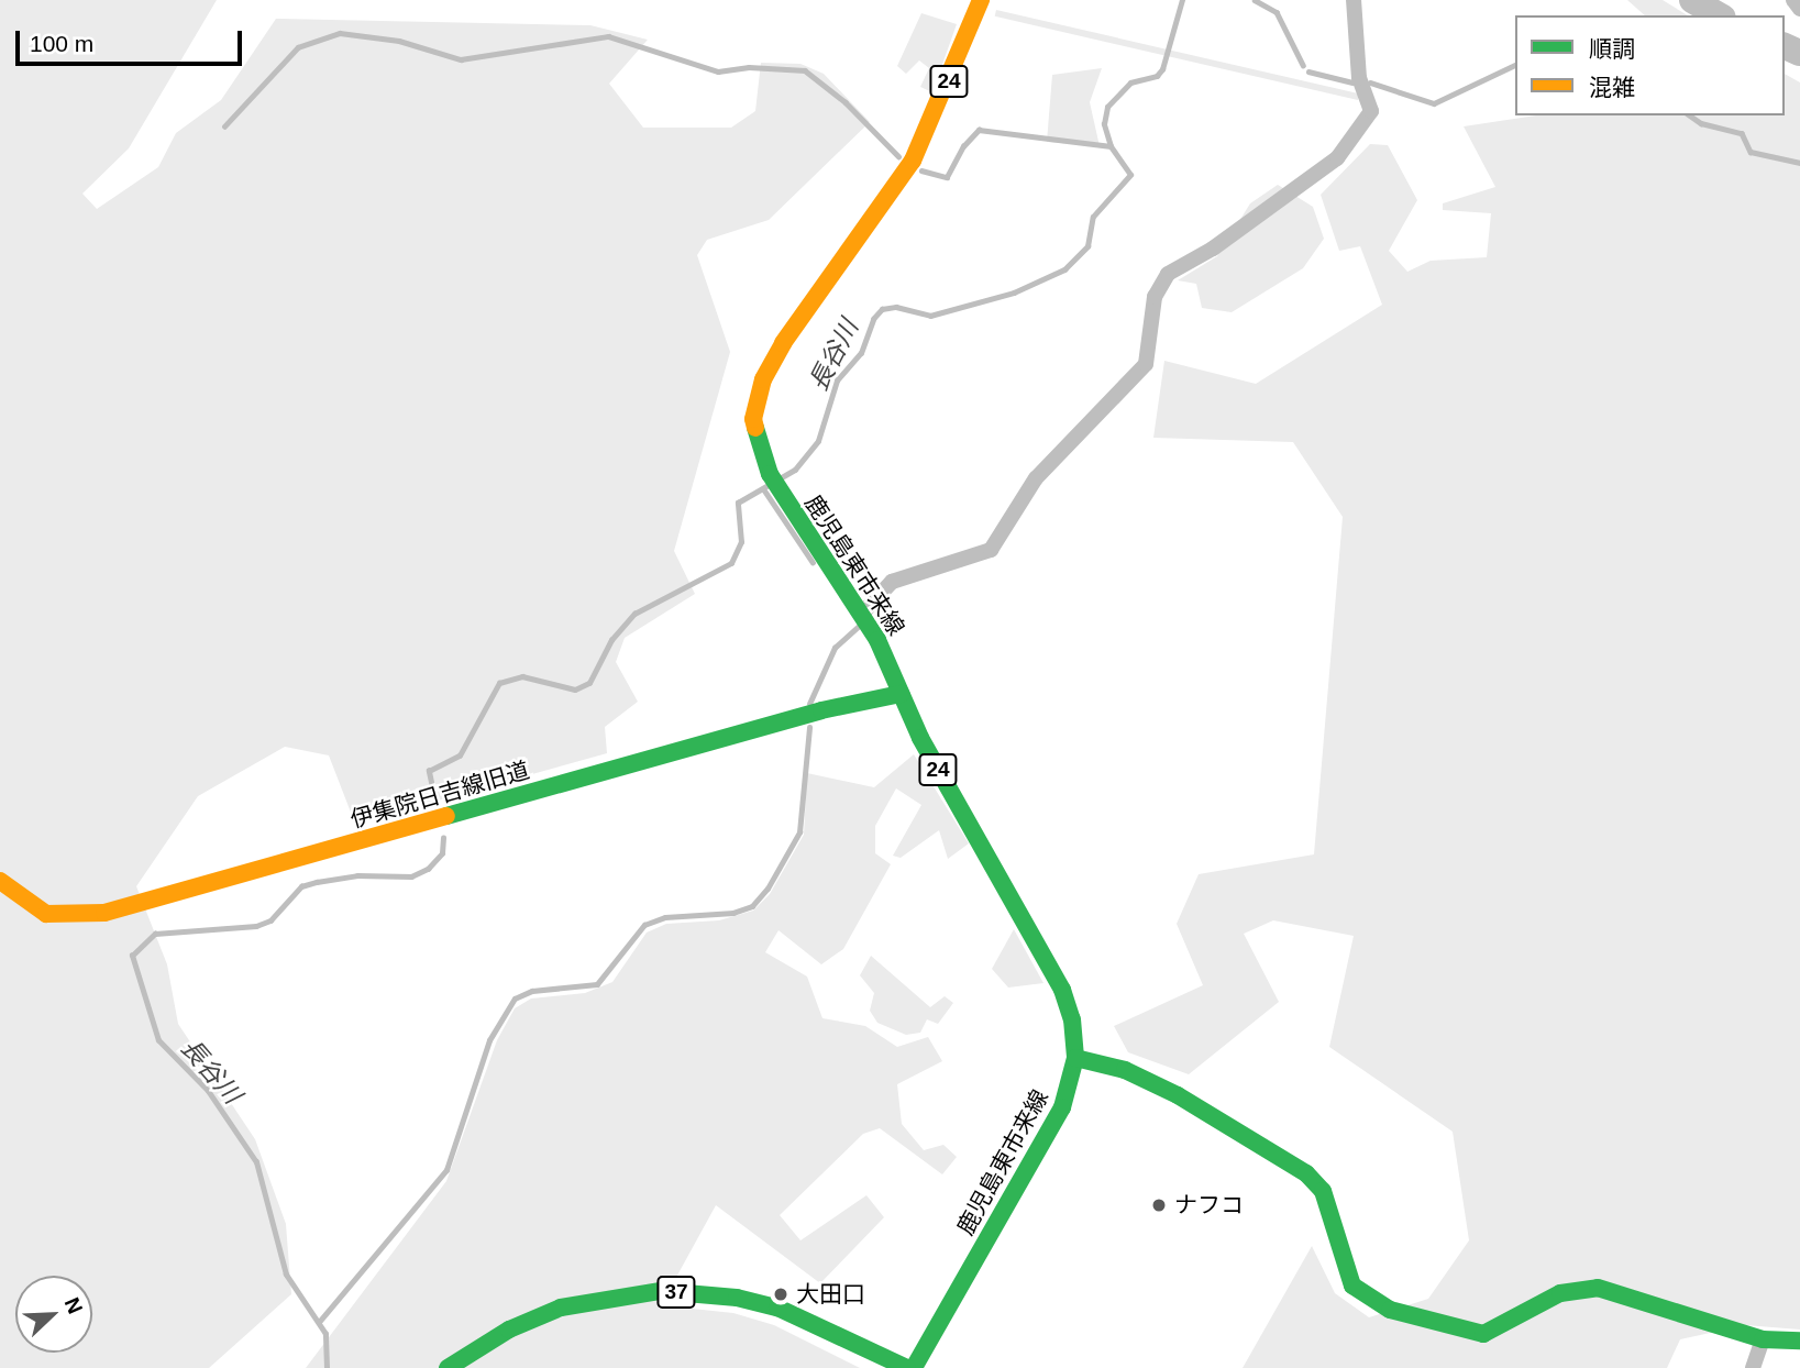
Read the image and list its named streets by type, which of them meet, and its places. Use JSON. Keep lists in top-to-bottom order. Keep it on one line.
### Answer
{"streets":{"main road":["24","鹿児島東市来線","伊集院日吉線旧道","37"]},"crossings":[["鹿児島東市来線","伊集院日吉線旧道"]],"water":["長谷川"],"places":["ナフコ","大田口"],"legend":["順調","混雑"],"scale_bar":"100 m","north":"top right"}
